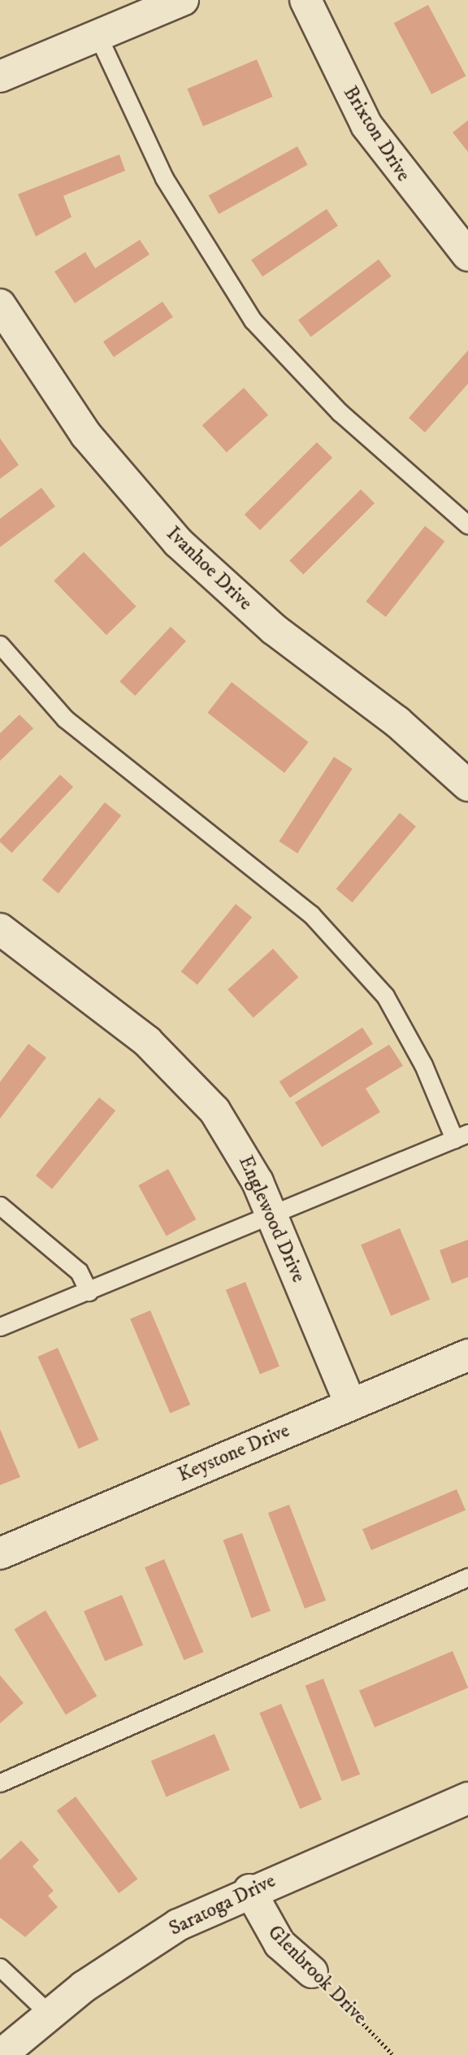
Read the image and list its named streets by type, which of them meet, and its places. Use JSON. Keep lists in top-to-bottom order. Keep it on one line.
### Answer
{"streets":{"street":["Brixton Drive","Ivanhoe Drive","Englewood Drive","Keystone Drive","Saratoga Drive","Glenbrook Drive"]},"crossings":[["Englewood Drive","Keystone Drive"],["Saratoga Drive","Glenbrook Drive"]]}
